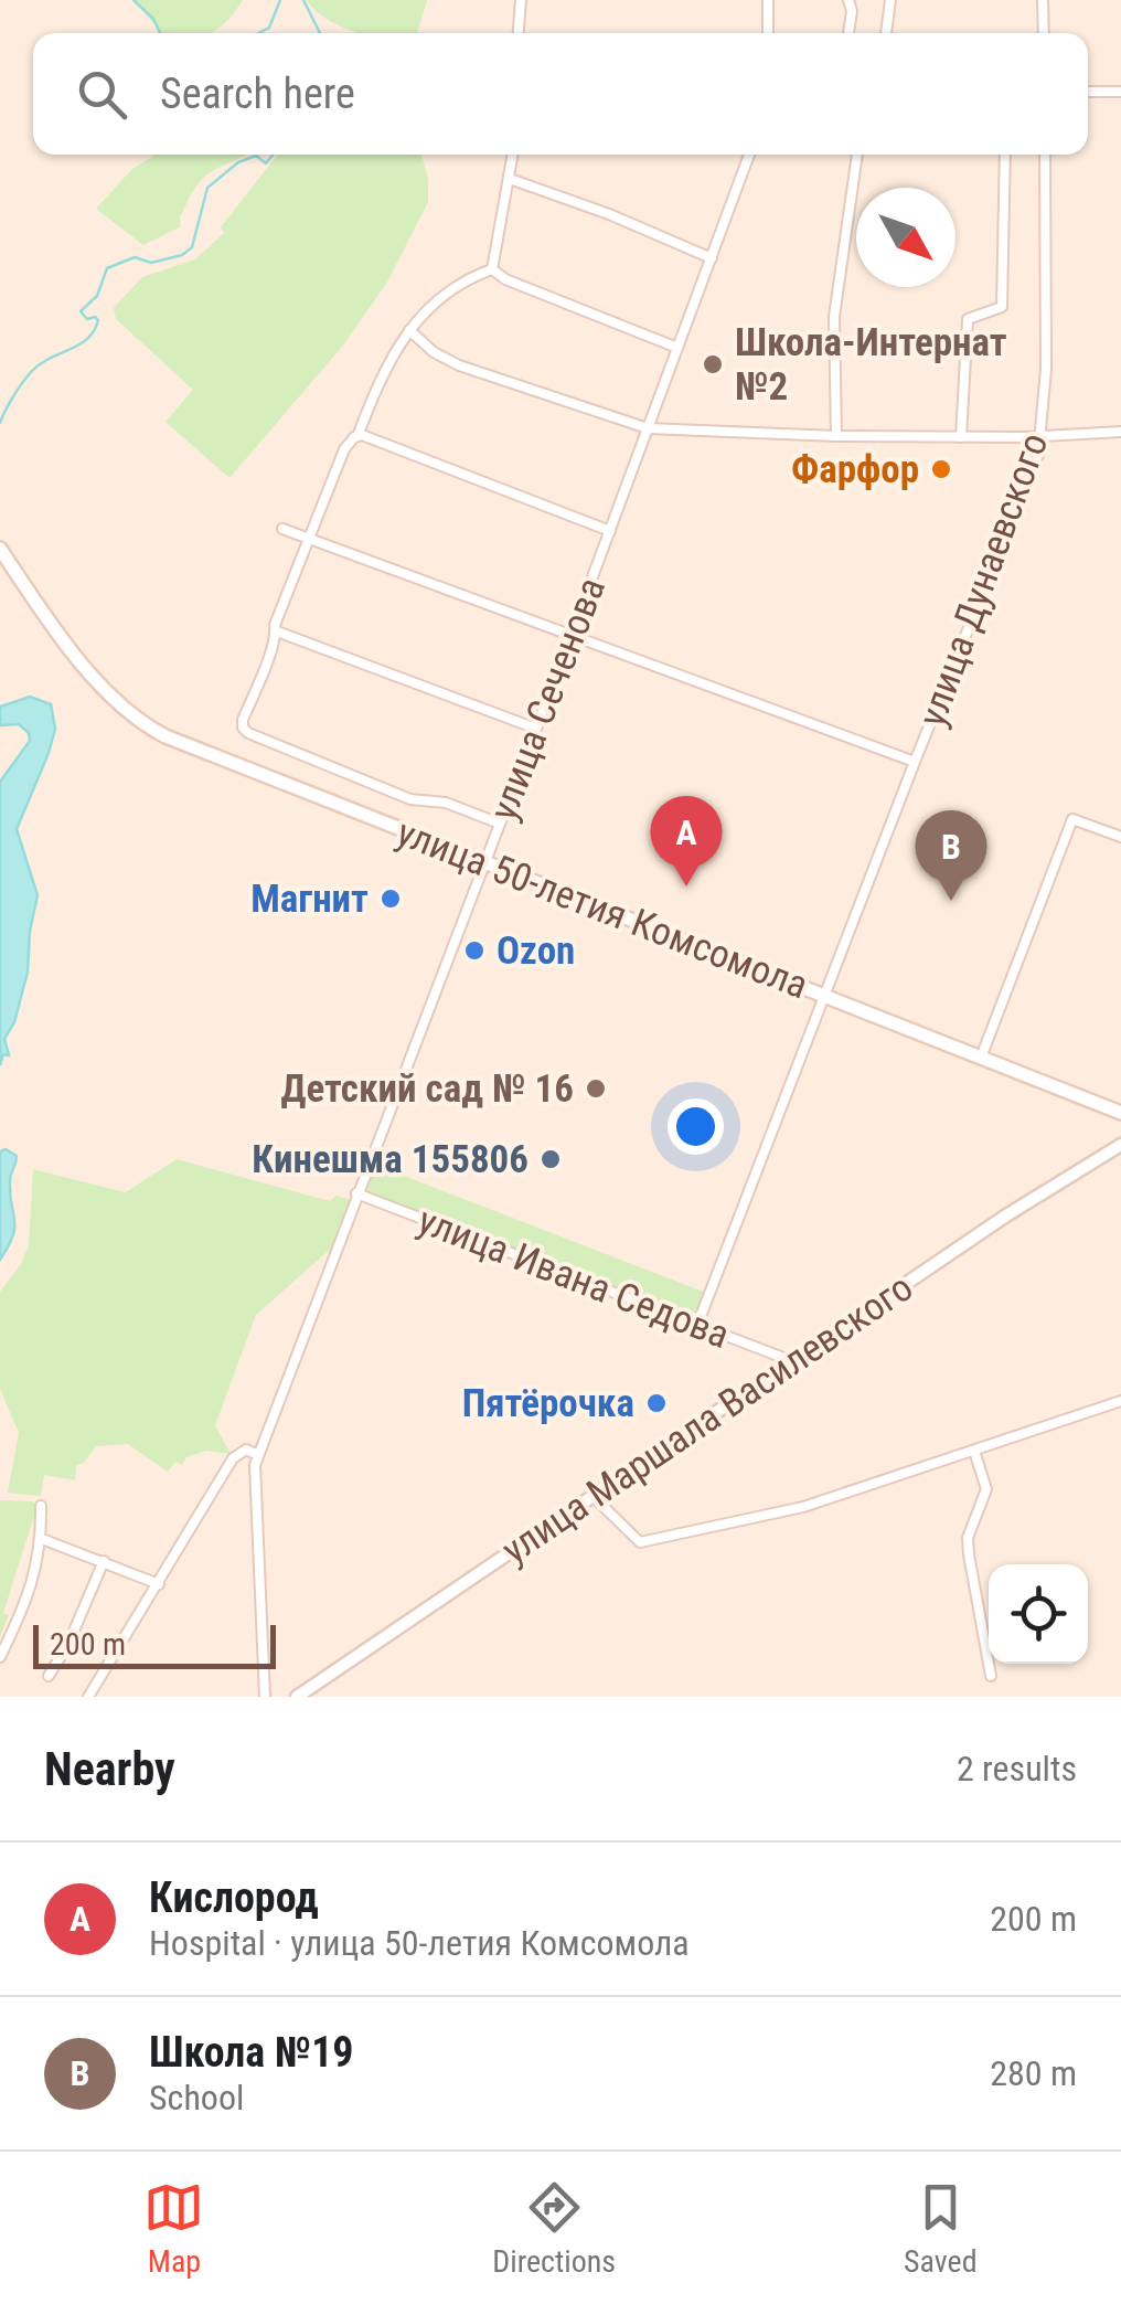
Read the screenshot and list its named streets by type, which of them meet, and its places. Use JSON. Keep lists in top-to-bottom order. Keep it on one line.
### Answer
{"streets":{"main road":["улица 50-летия Комсомола"],"street":["улица Дунаевского","улица Сеченова","улица Ивана Седова","улица Маршала Василевского"]},"crossings":[["улица Дунаевского","улица 50-летия Комсомола"],["улица Сеченова","улица 50-летия Комсомола"],["улица Сеченова","улица Ивана Седова"],["улица Ивана Седова","улица Маршала Василевского"]],"places":["Школа-Интернат №2","Фарфор","Магнит","Ozon","Детский сад № 16","Кинешма 155806","Пятёрочка"],"scale_bar":"200 m","north":"bottom right","page":{"search":"Search here","pins":["A","B"],"scale":"200 m","heading":["Nearby","2 results"],"list":[{"mark":"A","name":"Кислород","note":"Hospital · улица 50-летия Комсомола","value":"200 m"},{"mark":"B","name":"Школа №19","note":"School","value":"280 m"}],"nav":["Map","Directions","Saved"]}}
